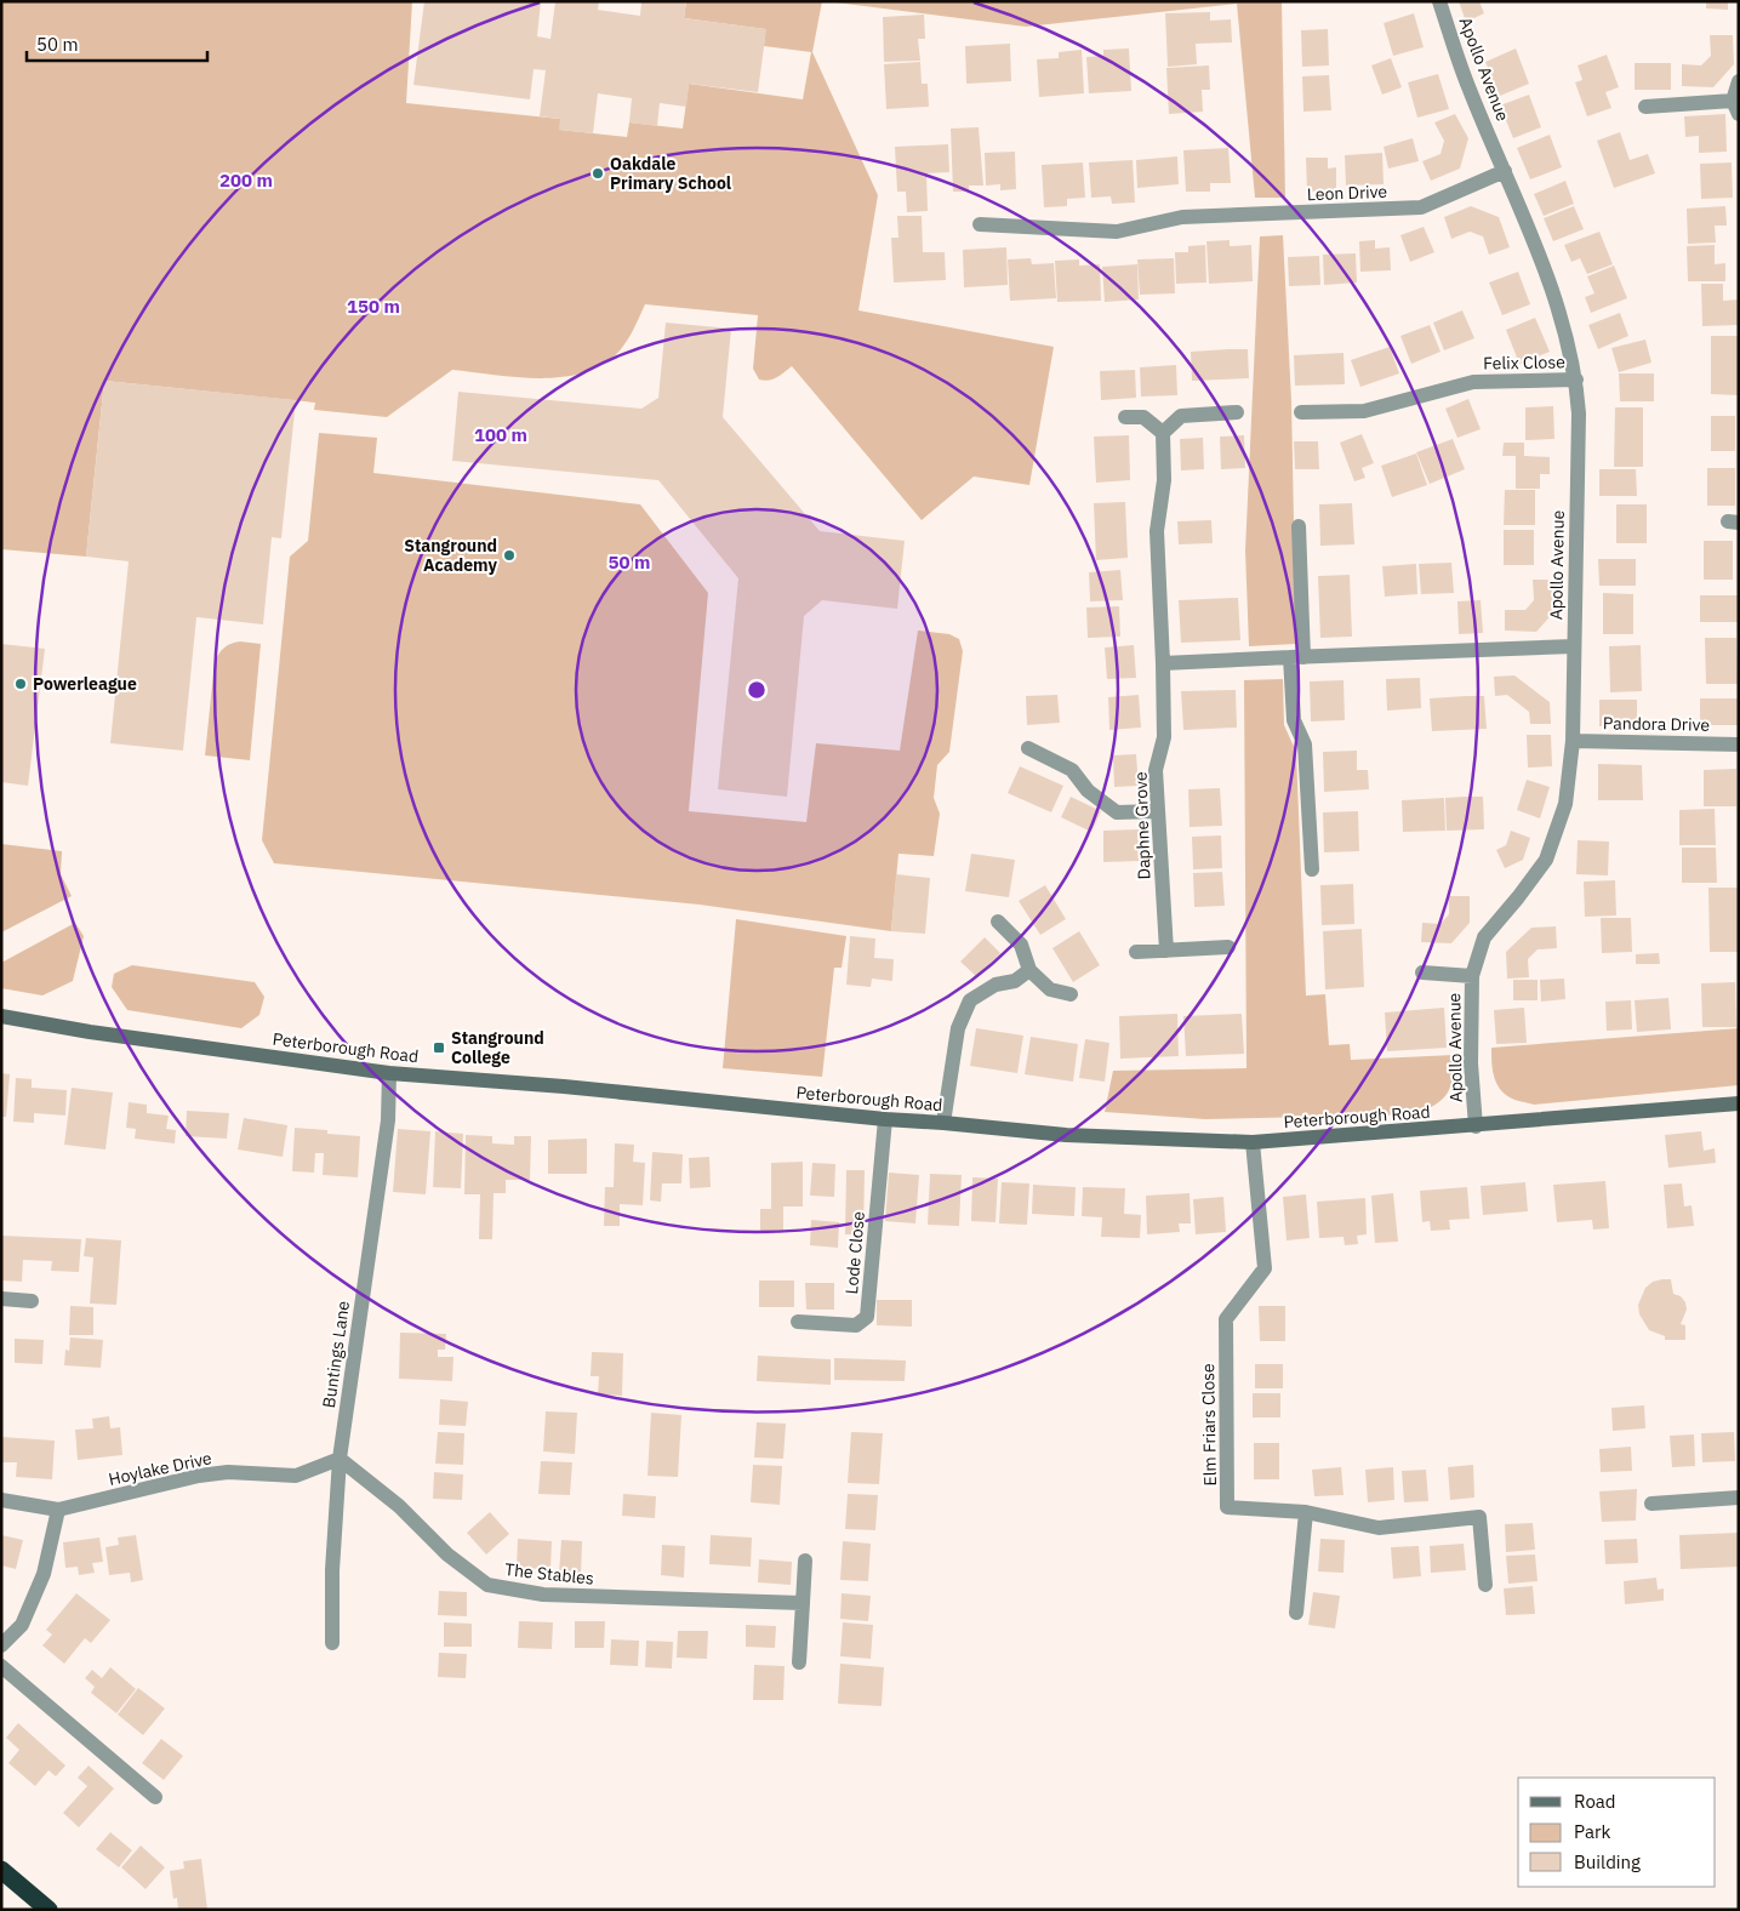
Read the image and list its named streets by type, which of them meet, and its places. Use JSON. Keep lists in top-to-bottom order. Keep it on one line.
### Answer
{"streets":{"main road":["Peterborough Road"],"street":["Apollo Avenue","Leon Drive","Felix Close","Pandora Drive","Daphne Grove","Lode Close","Buntings Lane","Elm Friars Close","Hoylake Drive","The Stables"]},"crossings":[["Apollo Avenue","Leon Drive"],["Apollo Avenue","Felix Close"],["Apollo Avenue","Pandora Drive"],["Apollo Avenue","Peterborough Road"],["Peterborough Road","Lode Close"],["Peterborough Road","Buntings Lane"],["Peterborough Road","Elm Friars Close"],["Buntings Lane","Hoylake Drive"],["Buntings Lane","The Stables"],["Hoylake Drive","The Stables"]],"places":{"other":["Oakdale Primary School","Stanground Academy","Powerleague"],"transit":["Stanground College"]},"legend":["Road","Park","Building"],"scale_bar":"50 m","rings":["200 m","150 m","100 m","50 m"]}
